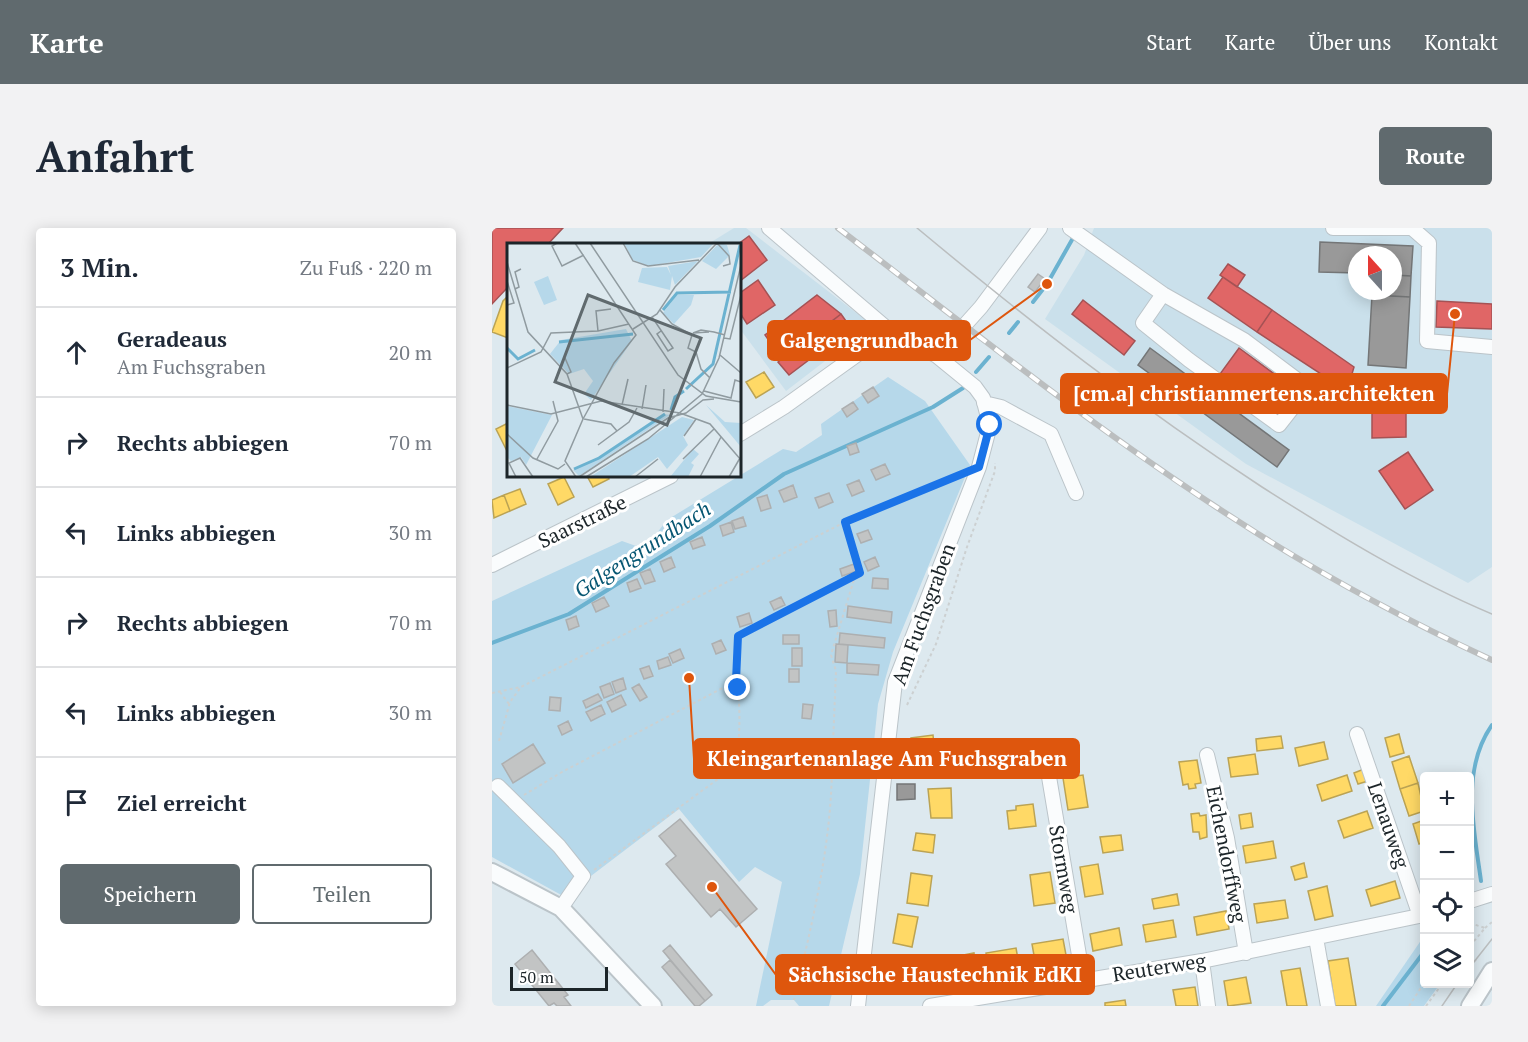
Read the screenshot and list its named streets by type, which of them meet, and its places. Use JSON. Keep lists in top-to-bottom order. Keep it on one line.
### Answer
{"streets":{"street":["Saarstraße","Am Fuchsgraben","Lenauweg","Eichendorffweg","Stormweg","Reuterweg"]},"crossings":[["Eichendorffweg","Reuterweg"],["Stormweg","Reuterweg"]],"water":["Galgengrundbach"],"places":["Galgengrundbach","[cm.a] christianmertens.architekten","Kleingartenanlage Am Fuchsgraben","Sächsische Haustechnik EdKI"],"scale_bar":"50 m","north":"top","page":{"header":"Karte","nav":["Start","Karte","Über uns","Kontakt"],"buttons":["Route",["Speichern","Teilen"]],"title":"Anfahrt","heading":["3 Min.","Zu Fuß · 220 m"],"list":[["Geradeaus","Am Fuchsgraben","20 m"],["Rechts abbiegen","70 m"],["Links abbiegen","30 m"],["Rechts abbiegen","70 m"],["Links abbiegen","30 m"],"Ziel erreicht"],"map_buttons":["+","−"],"scale":"50 m"}}
